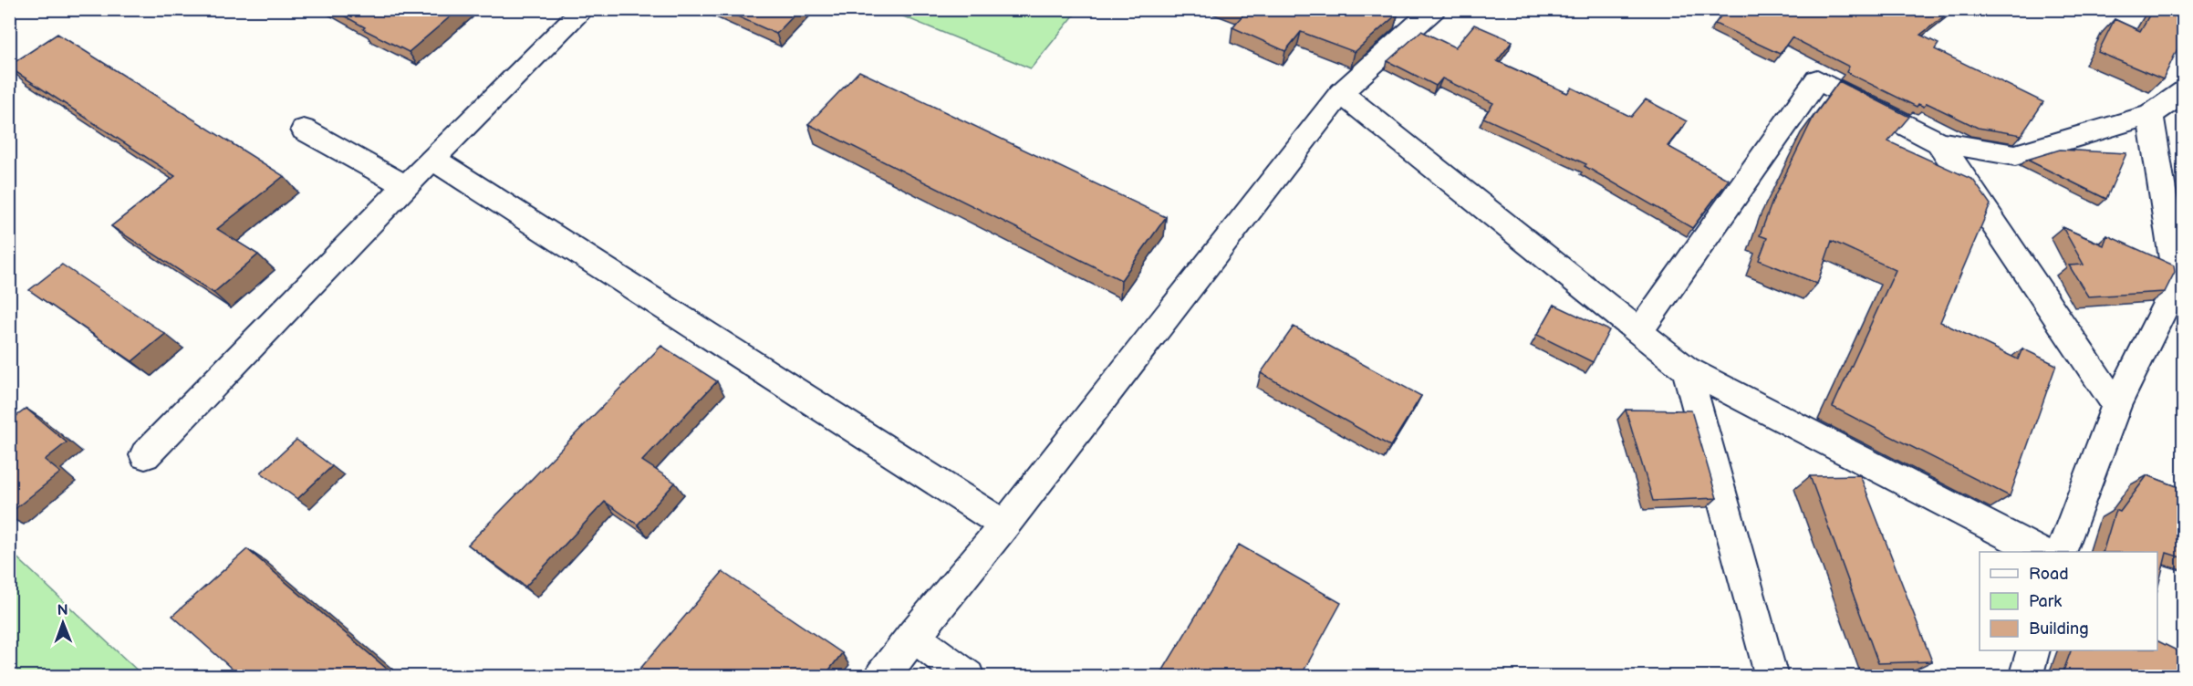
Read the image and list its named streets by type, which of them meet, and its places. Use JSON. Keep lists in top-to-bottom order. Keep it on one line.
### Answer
{"legend":["Road","Park","Building"],"north":"top"}
